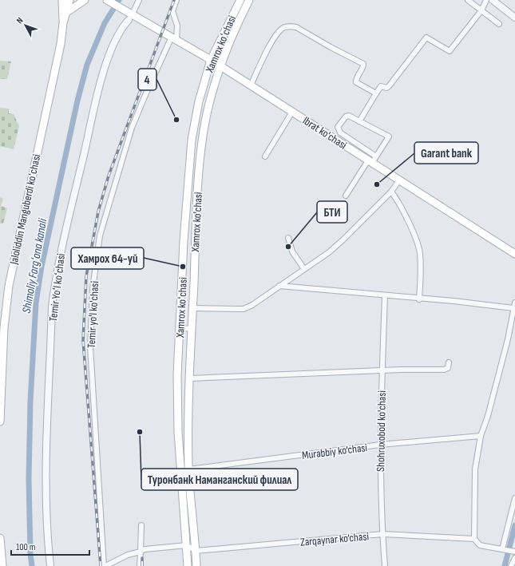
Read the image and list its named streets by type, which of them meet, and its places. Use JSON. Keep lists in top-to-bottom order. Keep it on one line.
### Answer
{"streets":{"main road":["Xamrox koʻchasi","Ibrat ko'chasi","Jaloliddin Manguberdi koʻchasi","Xamrox ko'chasi"],"street":["Temir Yoʻl koʻchasi","Temir yo'l ko'chasi","Shohruxobod ko'chasi","Murabbiy ko‘chasi","Zarqaynar ko‘chasi"]},"crossings":[["Xamrox koʻchasi","Ibrat ko'chasi"],["Ibrat ko'chasi","Xamrox ko'chasi"],["Ibrat ko'chasi","Temir Yoʻl koʻchasi"],["Ibrat ko'chasi","Temir yo'l ko'chasi"],["Xamrox ko'chasi","Murabbiy ko‘chasi"],["Xamrox ko'chasi","Zarqaynar ko‘chasi"],["Shohruxobod ko'chasi","Murabbiy ko‘chasi"],["Shohruxobod ko'chasi","Zarqaynar ko‘chasi"]],"water":["Shimoliy Fargʻona kanali"],"places":["4","Garant bank","БТИ","Хамрох 64-уй","Туронбанк Наманганский филиал"],"scale_bar":"100 m","north":"top left"}
